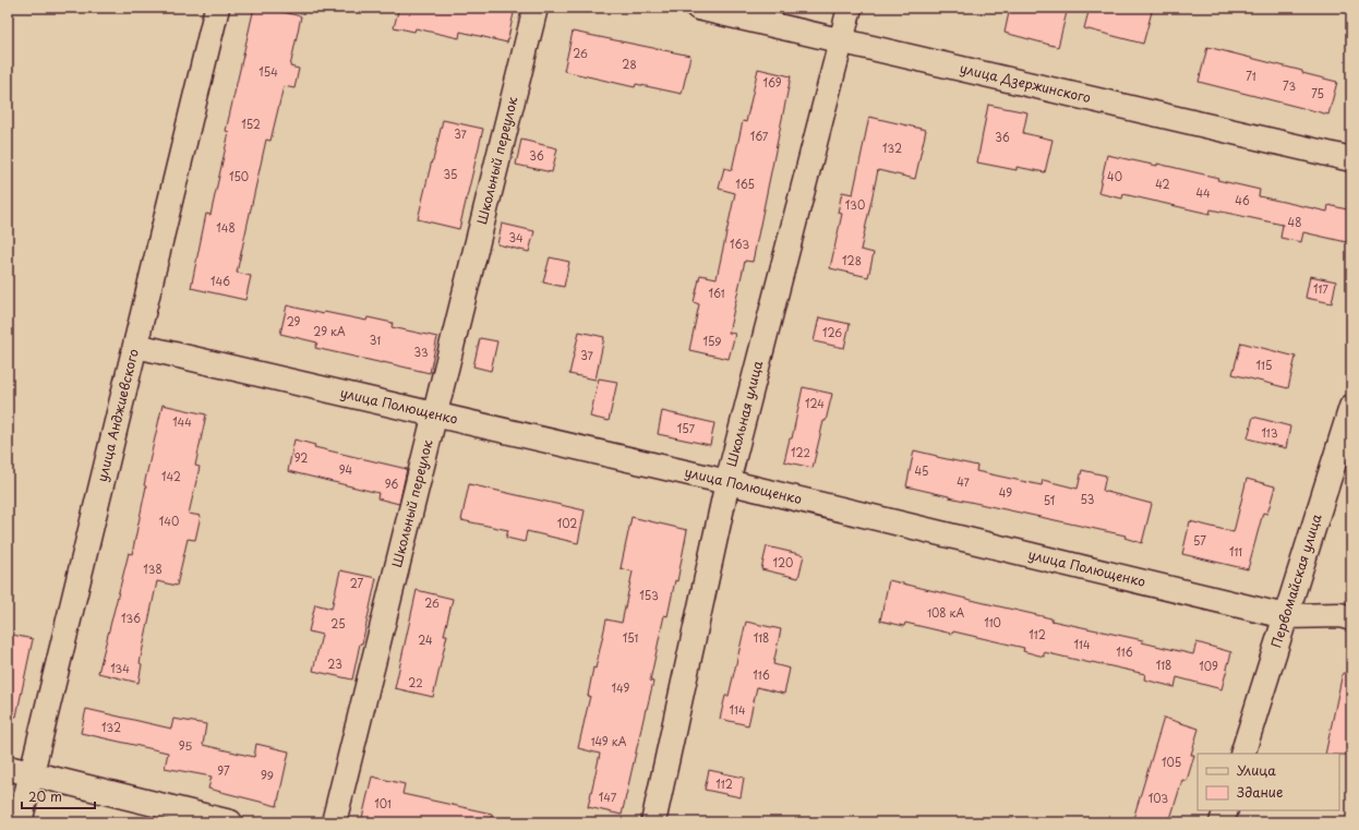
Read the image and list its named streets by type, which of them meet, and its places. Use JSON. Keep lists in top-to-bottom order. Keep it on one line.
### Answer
{"streets":{"street":["улица Дзержинского","Школьный переулок","улица Полющенко","Школьная улица","улица Анджиевского","Первомайская улица"]},"crossings":[["улица Дзержинского","Школьная улица"],["Школьный переулок","улица Полющенко"],["улица Полющенко","Школьная улица"],["улица Полющенко","улица Анджиевского"],["улица Полющенко","Первомайская улица"]],"house_numbers":["26","28","154","71","169","73","75","152","37","167","36","132","36","35","150","40","165","42","44","46","130","48","148","34","163","128","146","117","161","29","29 кА","126","31","159","33","37","115","124","144","157","113","122","92","94","45","142","47","96","49","53","51","140","102","57","111","120","138","27","153","26","108 кА","136","110","25","112","151","118","24","114","116","23","118","109","134","116","22","149","114","132","149 кА","95","105","97","99","112","147","103","101"],"legend":["Улица","Здание"],"scale_bar":"20 m"}
